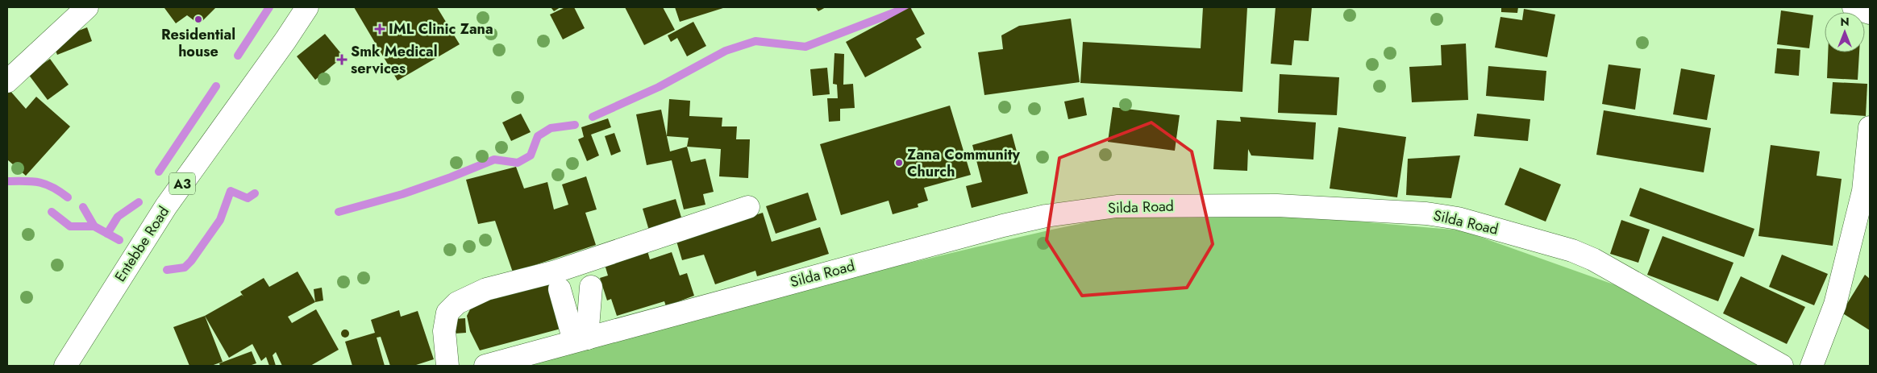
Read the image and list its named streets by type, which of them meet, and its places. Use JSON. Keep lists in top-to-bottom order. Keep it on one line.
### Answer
{"streets":{"street":["A3","Silda Road","Entebbe Road"]},"places":{"other":["Residential house","Zana Community Church"],"health":["IML Clinic Zana","Smk Medical services"]},"north":"top"}
